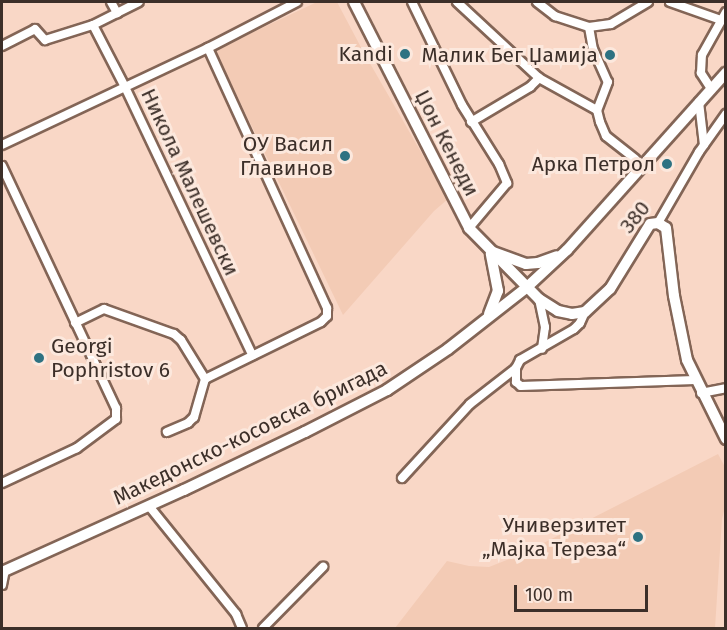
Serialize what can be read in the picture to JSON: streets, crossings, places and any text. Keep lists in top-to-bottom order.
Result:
{
  "streets": {
    "street": [
      "Џон Кенеди",
      "Никола Малешевски",
      "380",
      "Македонско-косовска бригада"
    ]
  },
  "crossings": [
    ["Џон Кенеди", "Македонско-косовска бригада"]
  ],
  "places": [
    "Kandi",
    "Малик Бег Џамија",
    "ОУ Васил Главинов",
    "Арка Петрол",
    "Georgi Pophristov 6",
    "Универзитет „Мајка Тереза“"
  ],
  "scale_bar": "100 m"
}
